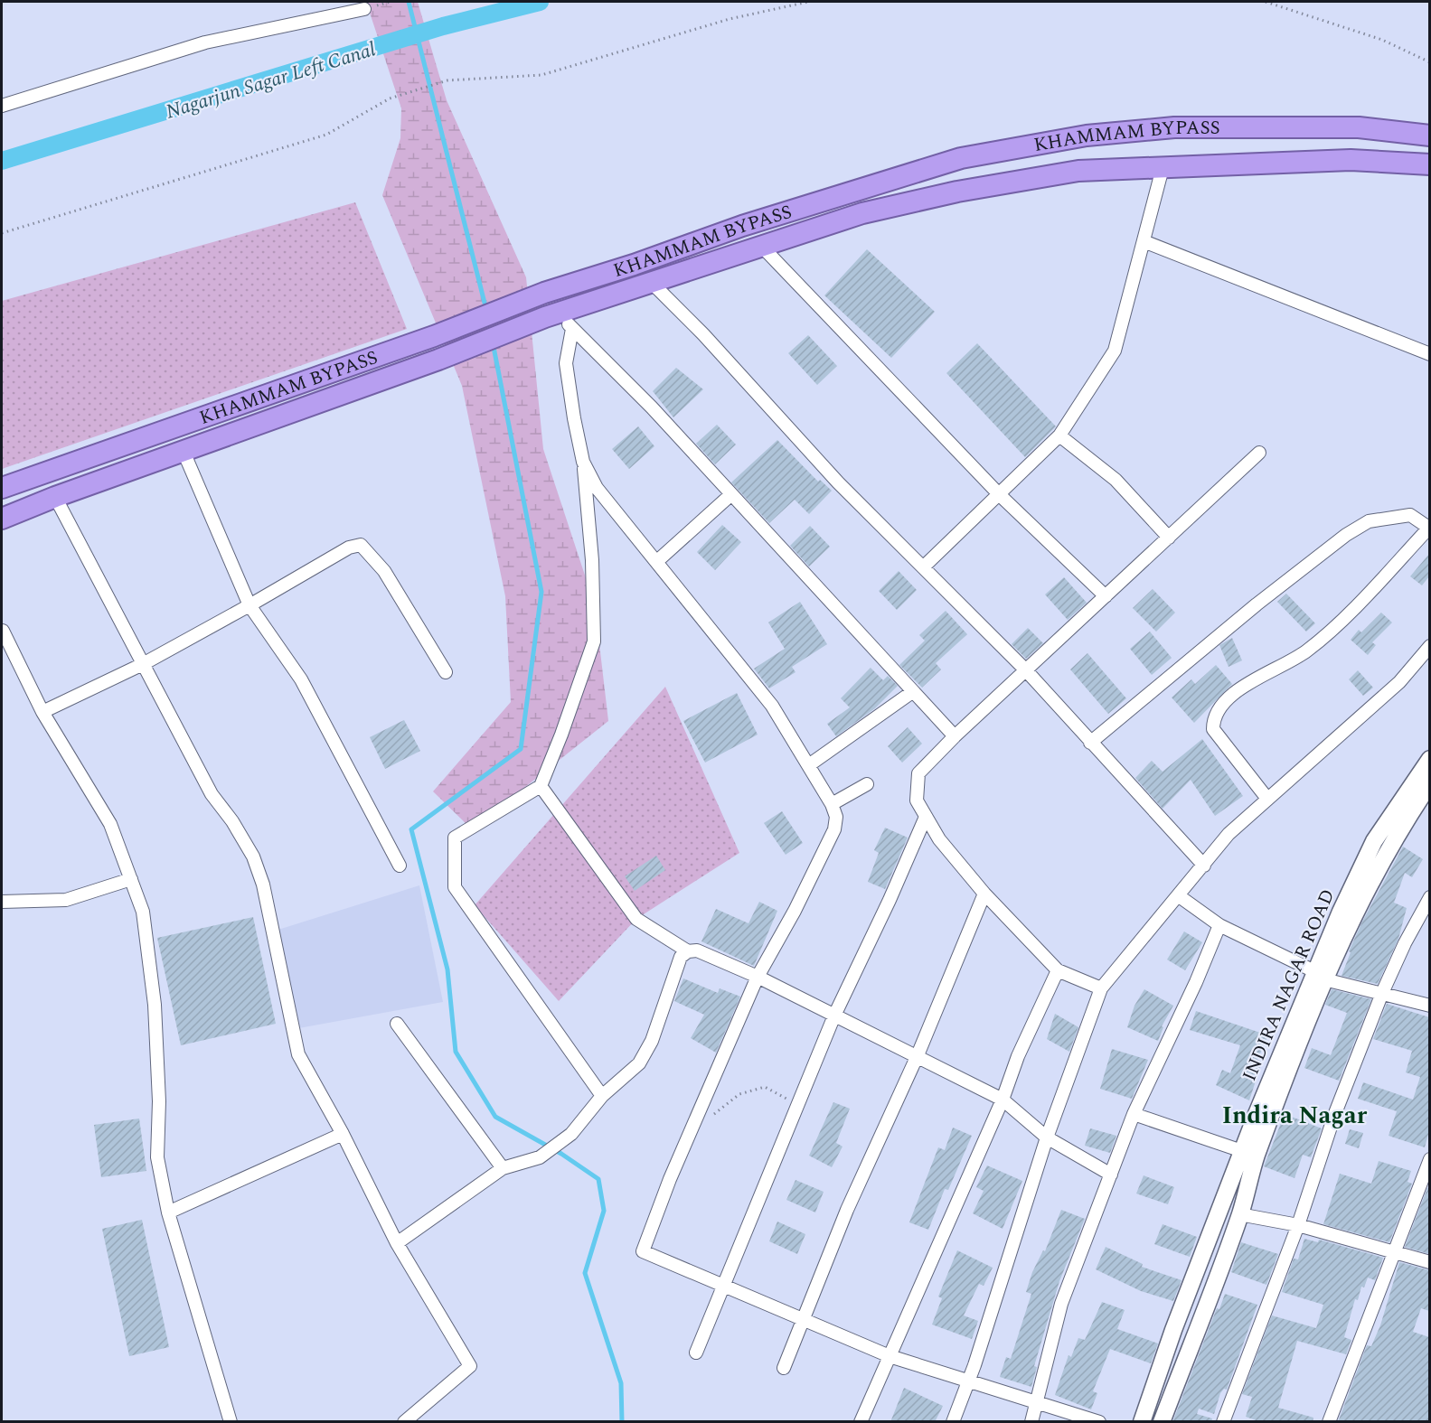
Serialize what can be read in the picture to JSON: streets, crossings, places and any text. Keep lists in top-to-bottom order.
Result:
{
  "streets": {
    "highway": ["KHAMMAM BYPASS"],
    "street": ["INDIRA NAGAR ROAD"]
  },
  "districts": ["Indira Nagar"],
  "water": ["Nagarjun Sagar Left Canal"]
}
